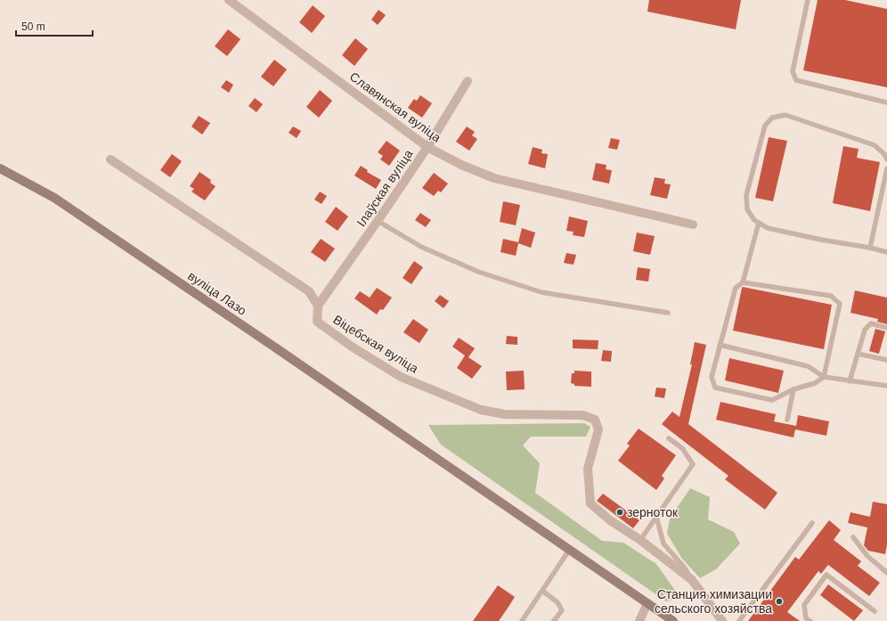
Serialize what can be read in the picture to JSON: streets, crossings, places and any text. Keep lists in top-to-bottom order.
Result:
{
  "streets": {
    "main road": ["вуліца Лазо"],
    "street": ["Славянская вуліца", "Ілаўская вуліца", "Віцебская вуліца"]
  },
  "crossings": [
    ["Славянская вуліца", "Ілаўская вуліца"],
    ["Ілаўская вуліца", "Віцебская вуліца"]
  ],
  "places": ["зерноток", "Станция химизации сельского хозяйства"],
  "scale_bar": "50 m"
}
